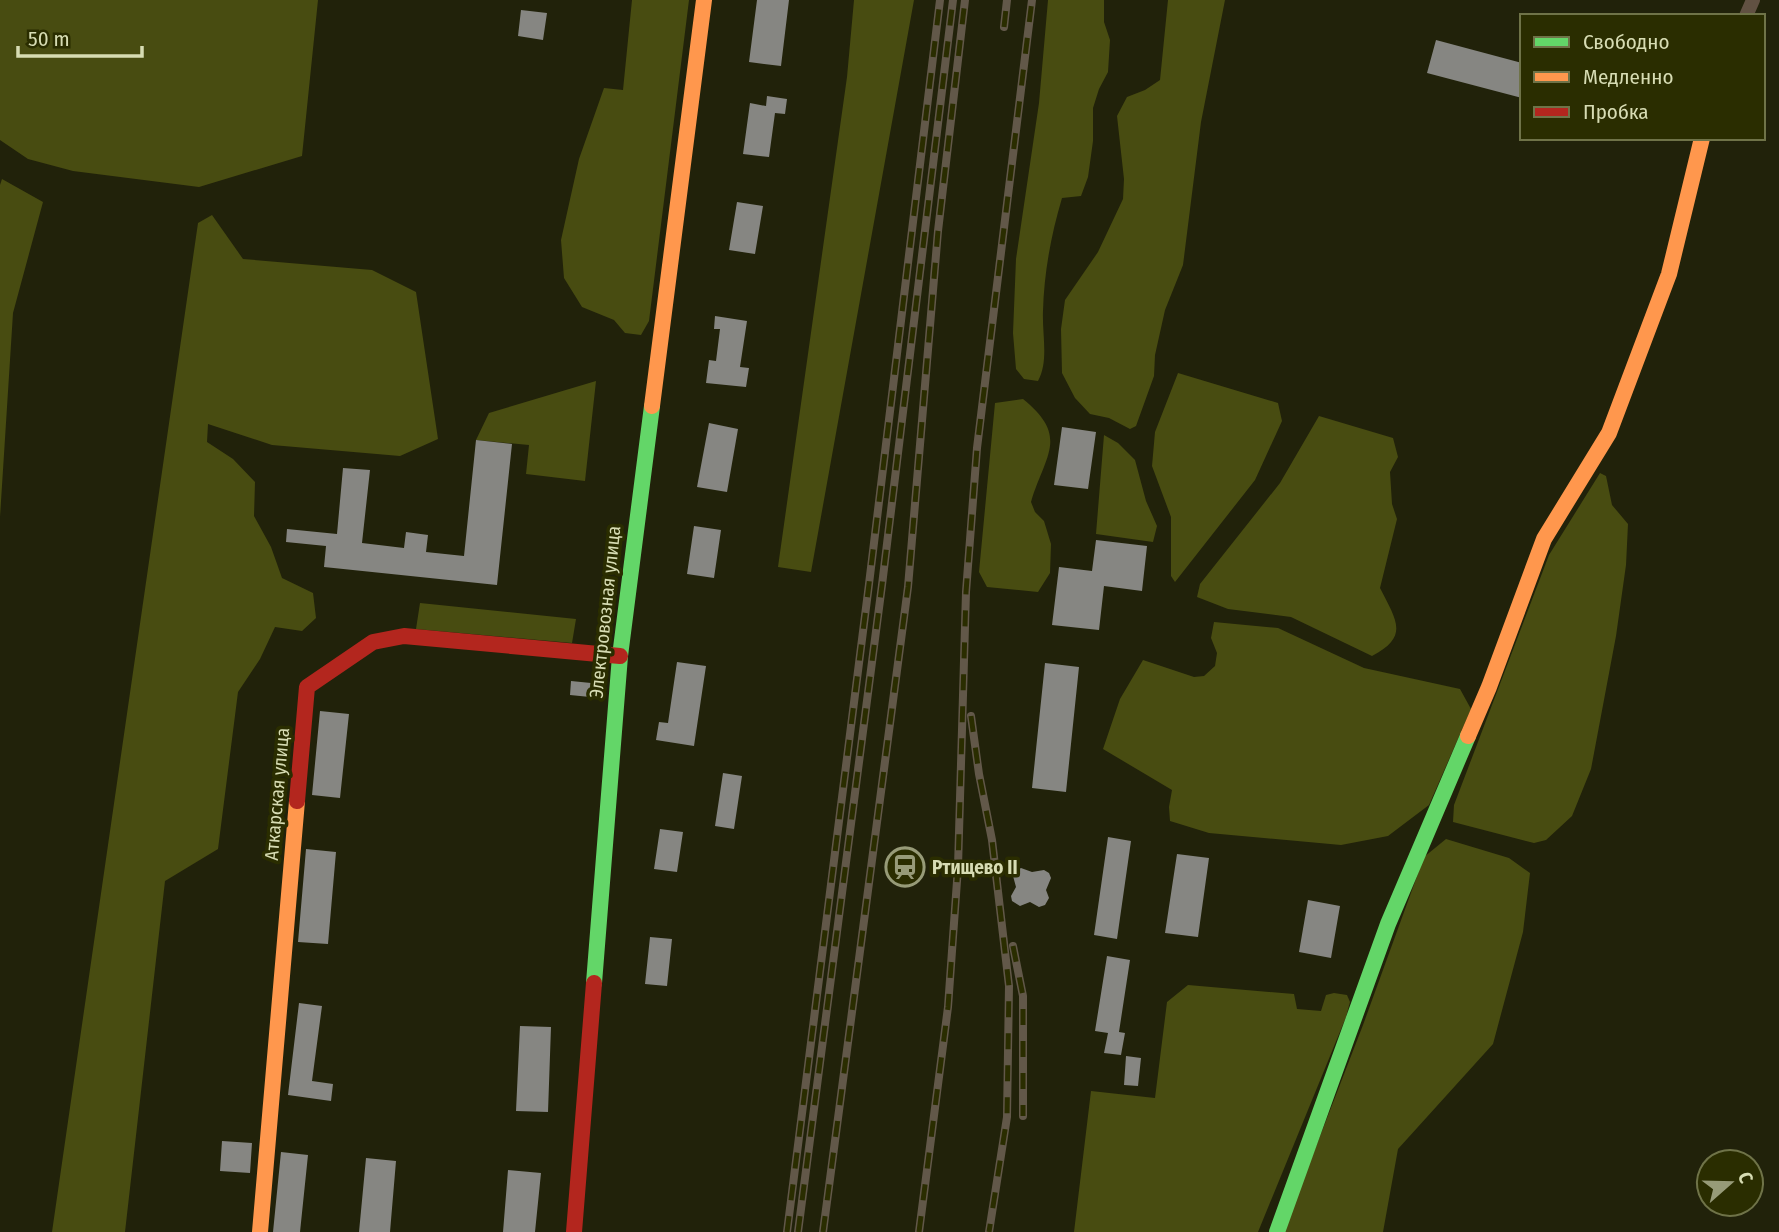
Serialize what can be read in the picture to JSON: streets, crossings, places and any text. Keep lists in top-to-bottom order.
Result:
{
  "streets": {
    "street": ["Электровозная улица", "Аткарская улица"]
  },
  "crossings": [
    ["Электровозная улица", "Аткарская улица"]
  ],
  "places": {
    "station": ["Ртищево II"]
  },
  "legend": ["Свободно", "Медленно", "Пробка"],
  "scale_bar": "50 m",
  "north": "right"
}
